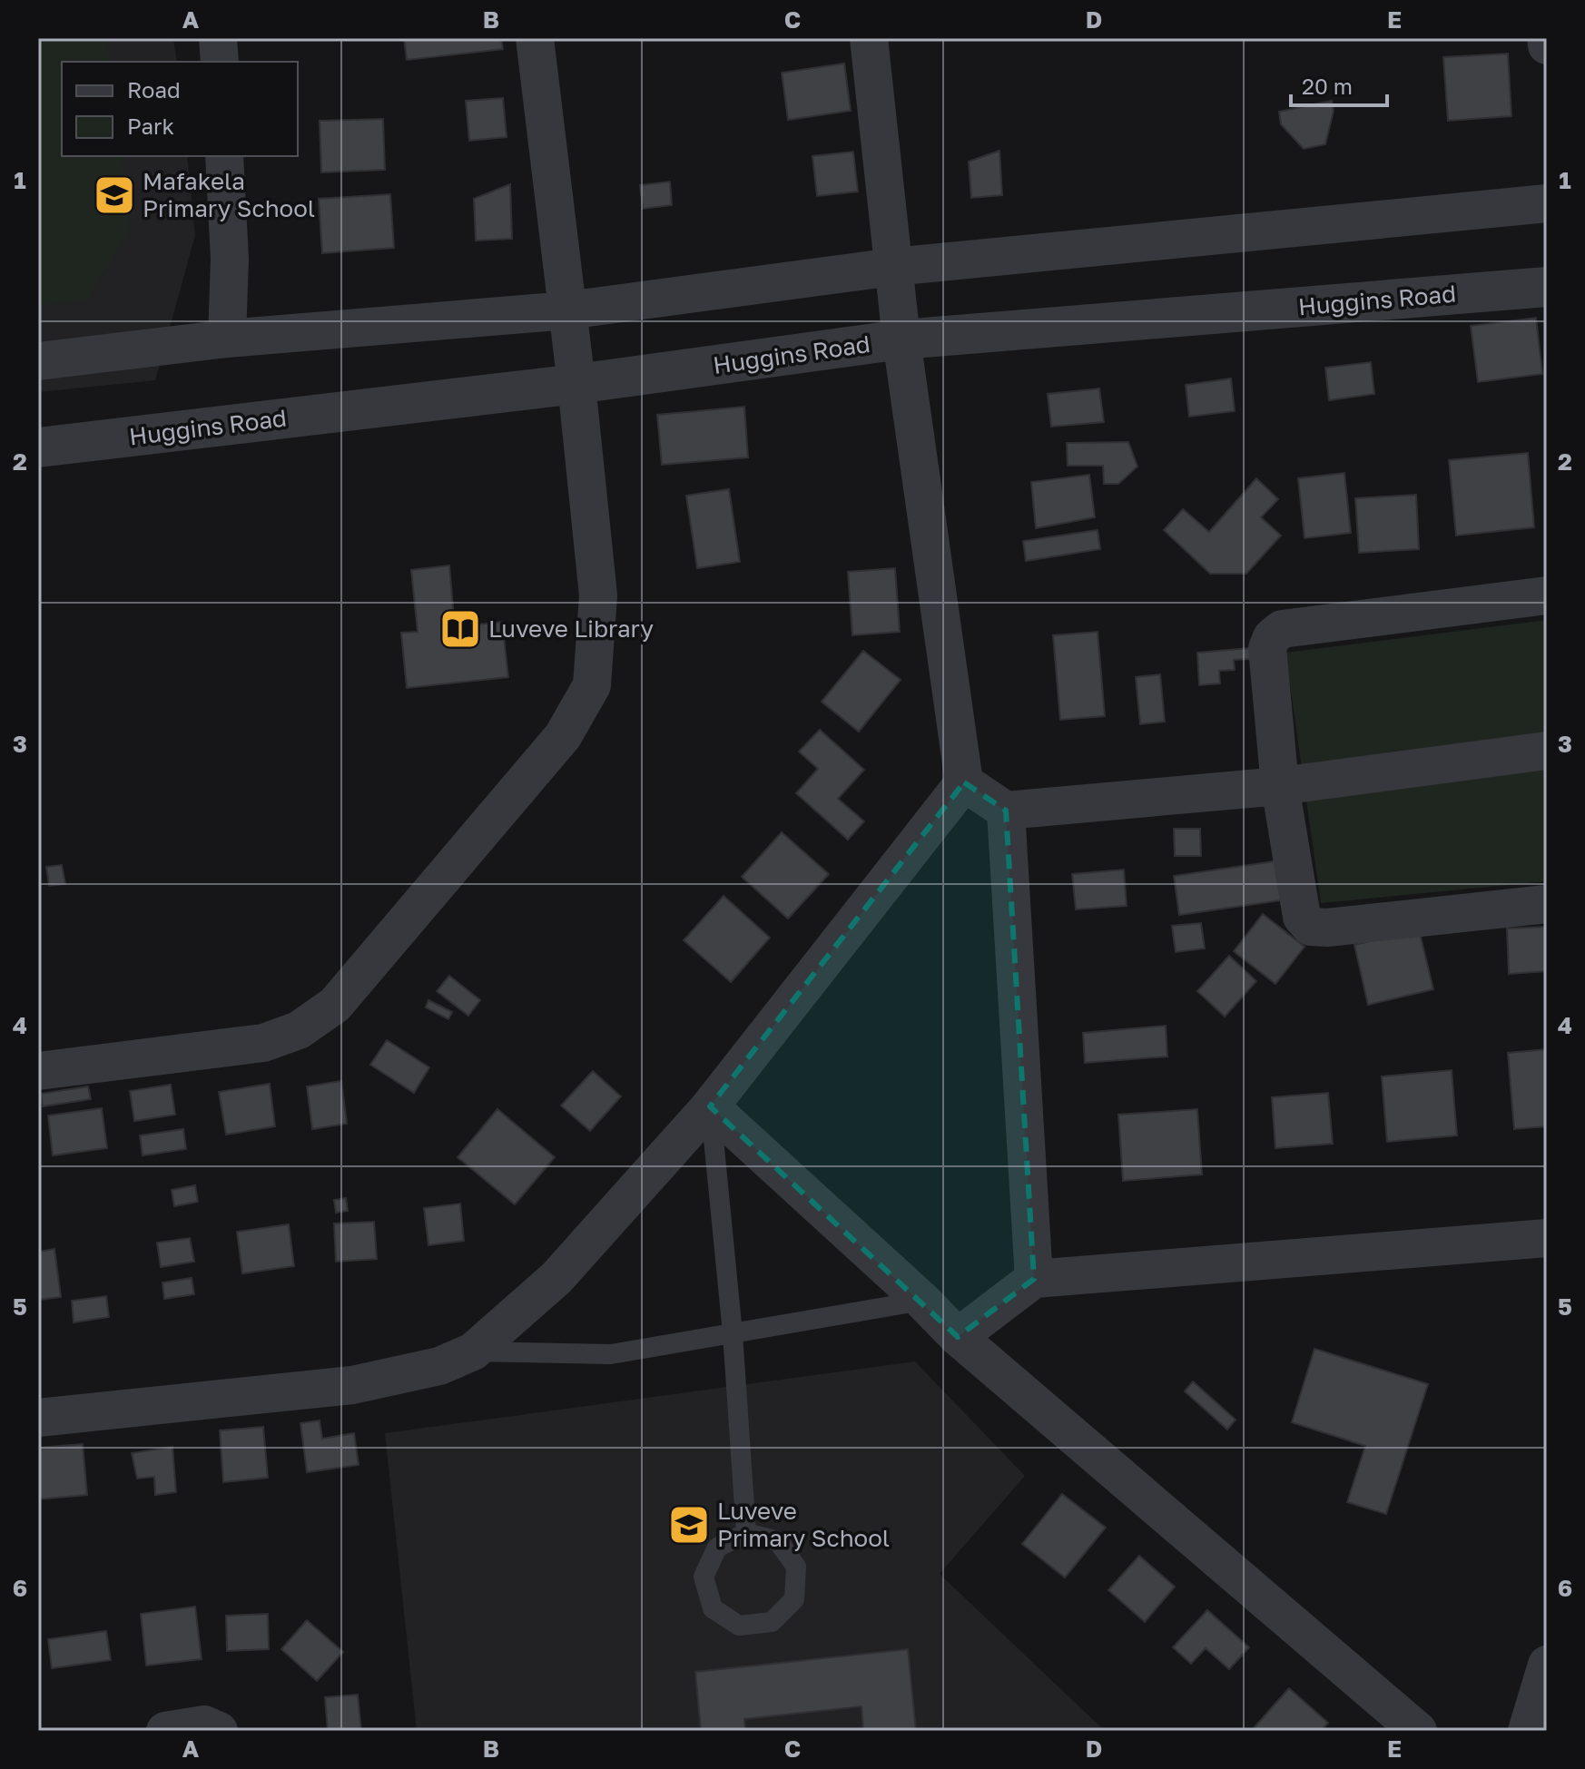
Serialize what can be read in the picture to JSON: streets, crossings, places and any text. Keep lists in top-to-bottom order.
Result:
{
  "streets": {
    "street": ["Huggins Road"]
  },
  "places": {
    "school or university": ["Mafakela Primary School", "Luveve Primary School"],
    "library": ["Luveve Library"]
  },
  "legend": ["Road", "Park"],
  "scale_bar": "20 m",
  "grid": {
    "columns": [
      "A",
      "B",
      "C",
      "D",
      "E"
    ],
    "rows": [
      "1",
      "2",
      "3",
      "4",
      "5",
      "6"
    ]
  }
}
